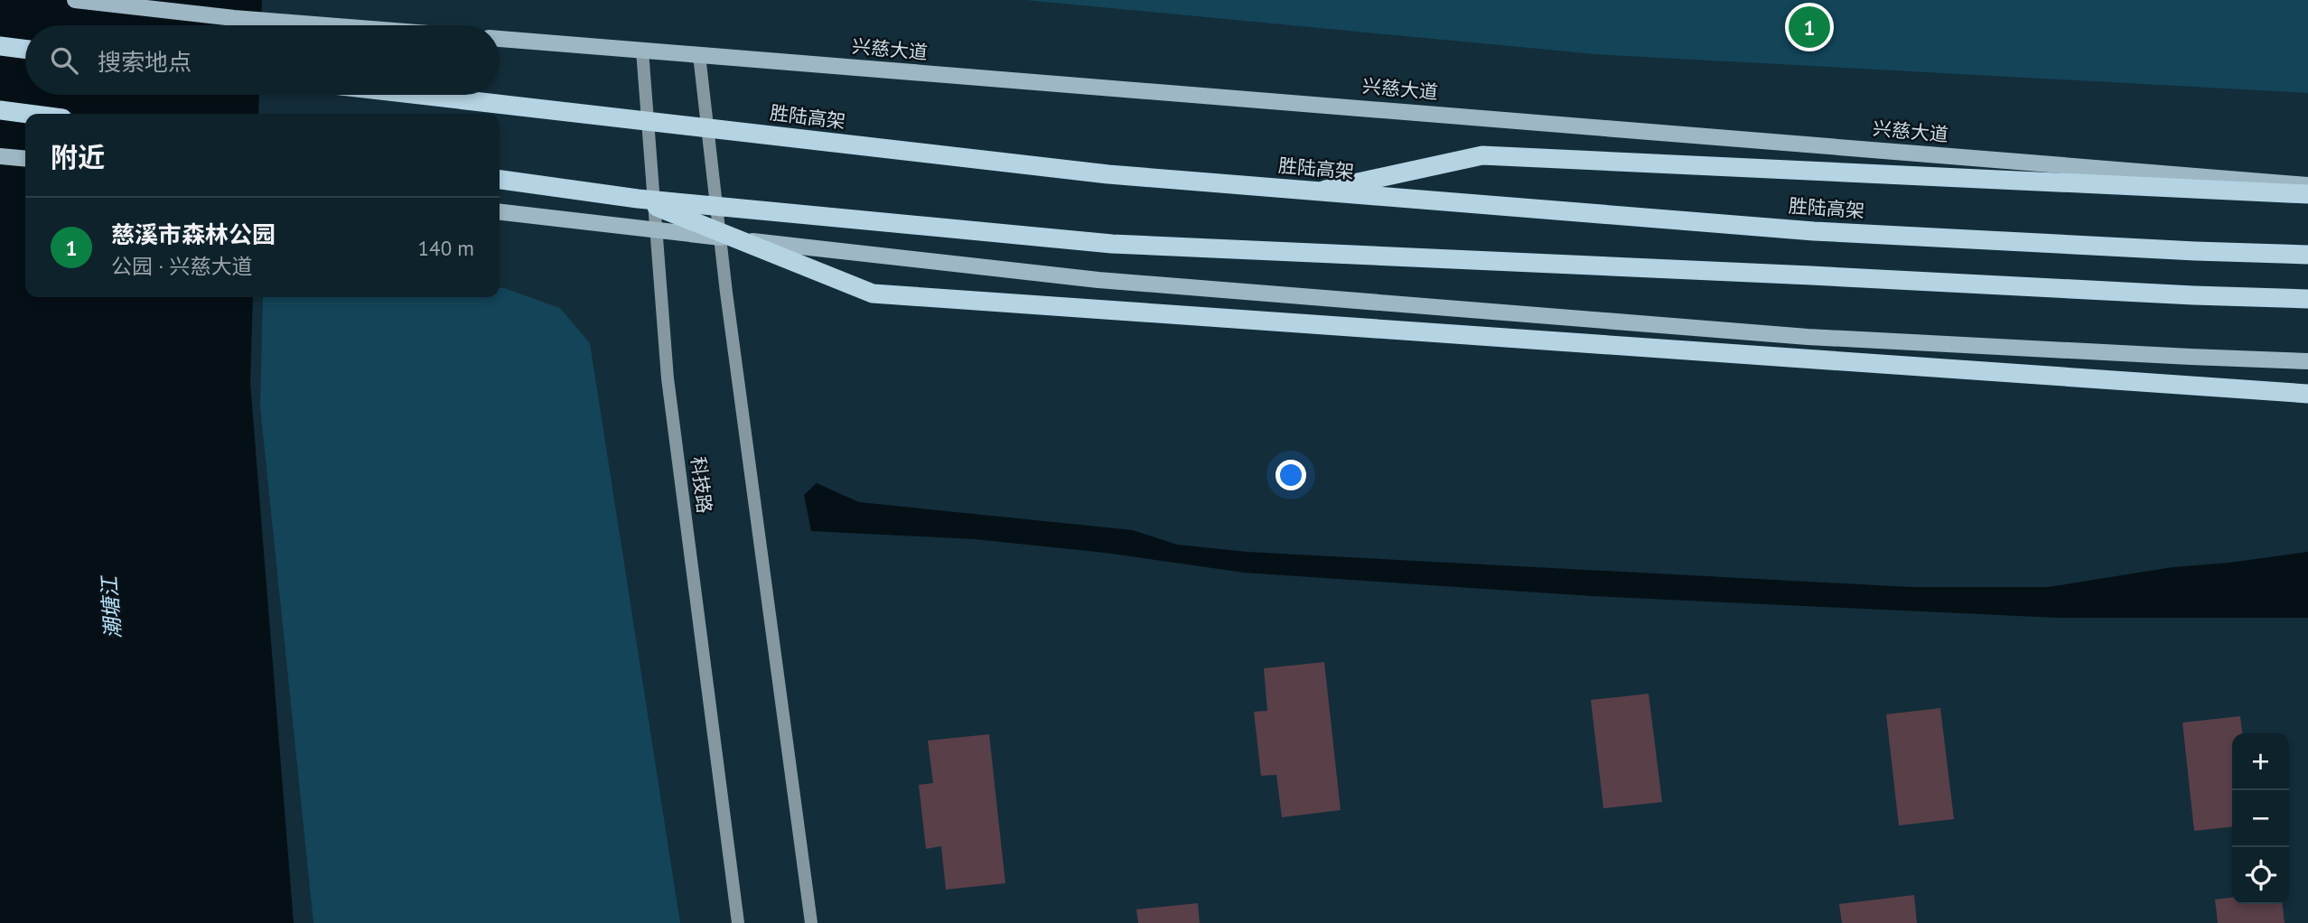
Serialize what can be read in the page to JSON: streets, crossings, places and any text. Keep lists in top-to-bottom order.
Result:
{
  "streets": {
    "highway": ["胜陆高架"],
    "main road": ["兴慈大道", "科技路"]
  },
  "crossings": [
    ["兴慈大道", "科技路"]
  ],
  "water": ["潮塘江"],
  "page": {
    "pins": "1",
    "search": "搜索地点",
    "heading": "附近",
    "list": [
      {
        "mark": "1",
        "name": "慈溪市森林公园",
        "note": "公园 · 兴慈大道",
        "value": "140 m"
      }
    ],
    "map_buttons": ["+", "−"]
  }
}
